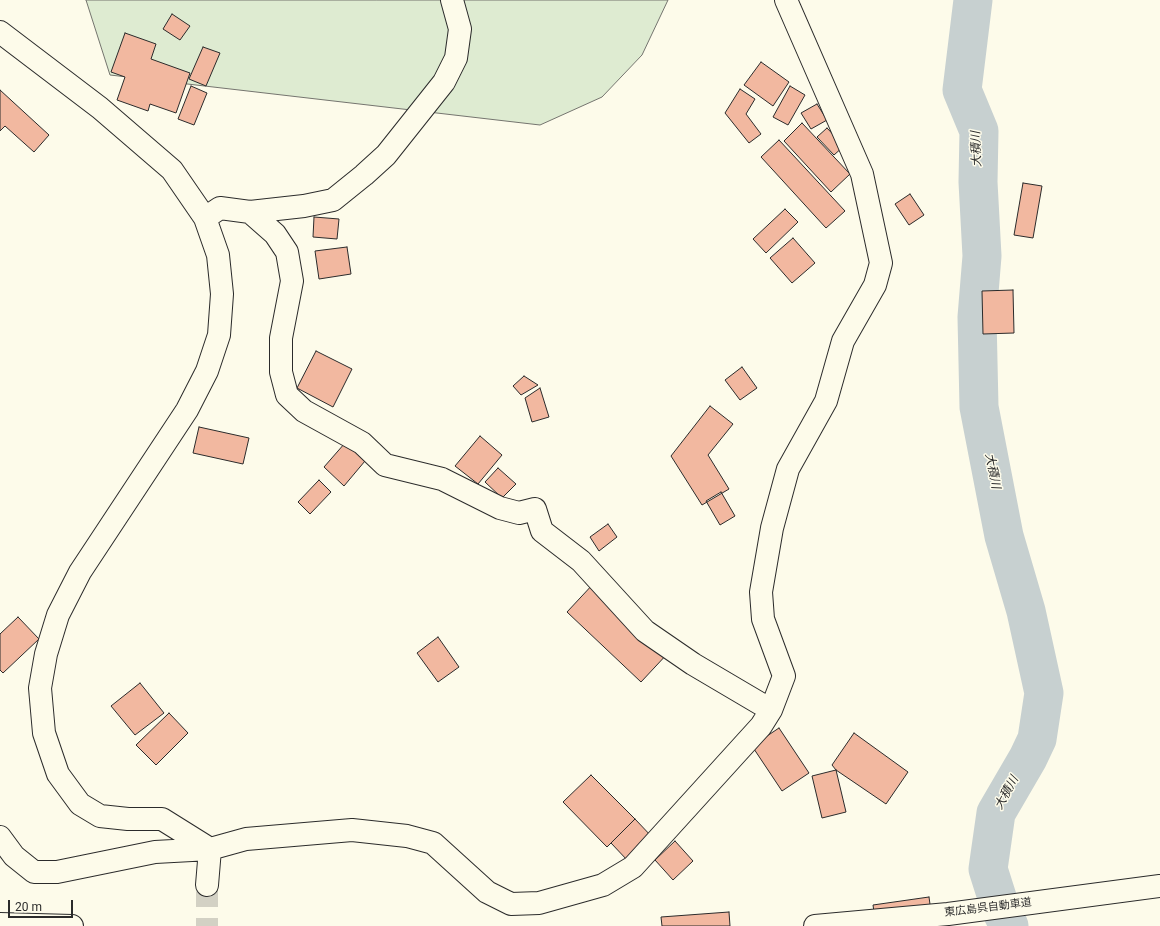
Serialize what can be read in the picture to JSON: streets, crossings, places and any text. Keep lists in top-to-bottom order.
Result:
{
  "streets": {
    "main road": ["東広島呉自動車道"]
  },
  "water": ["大積川"],
  "scale_bar": "20 m"
}
